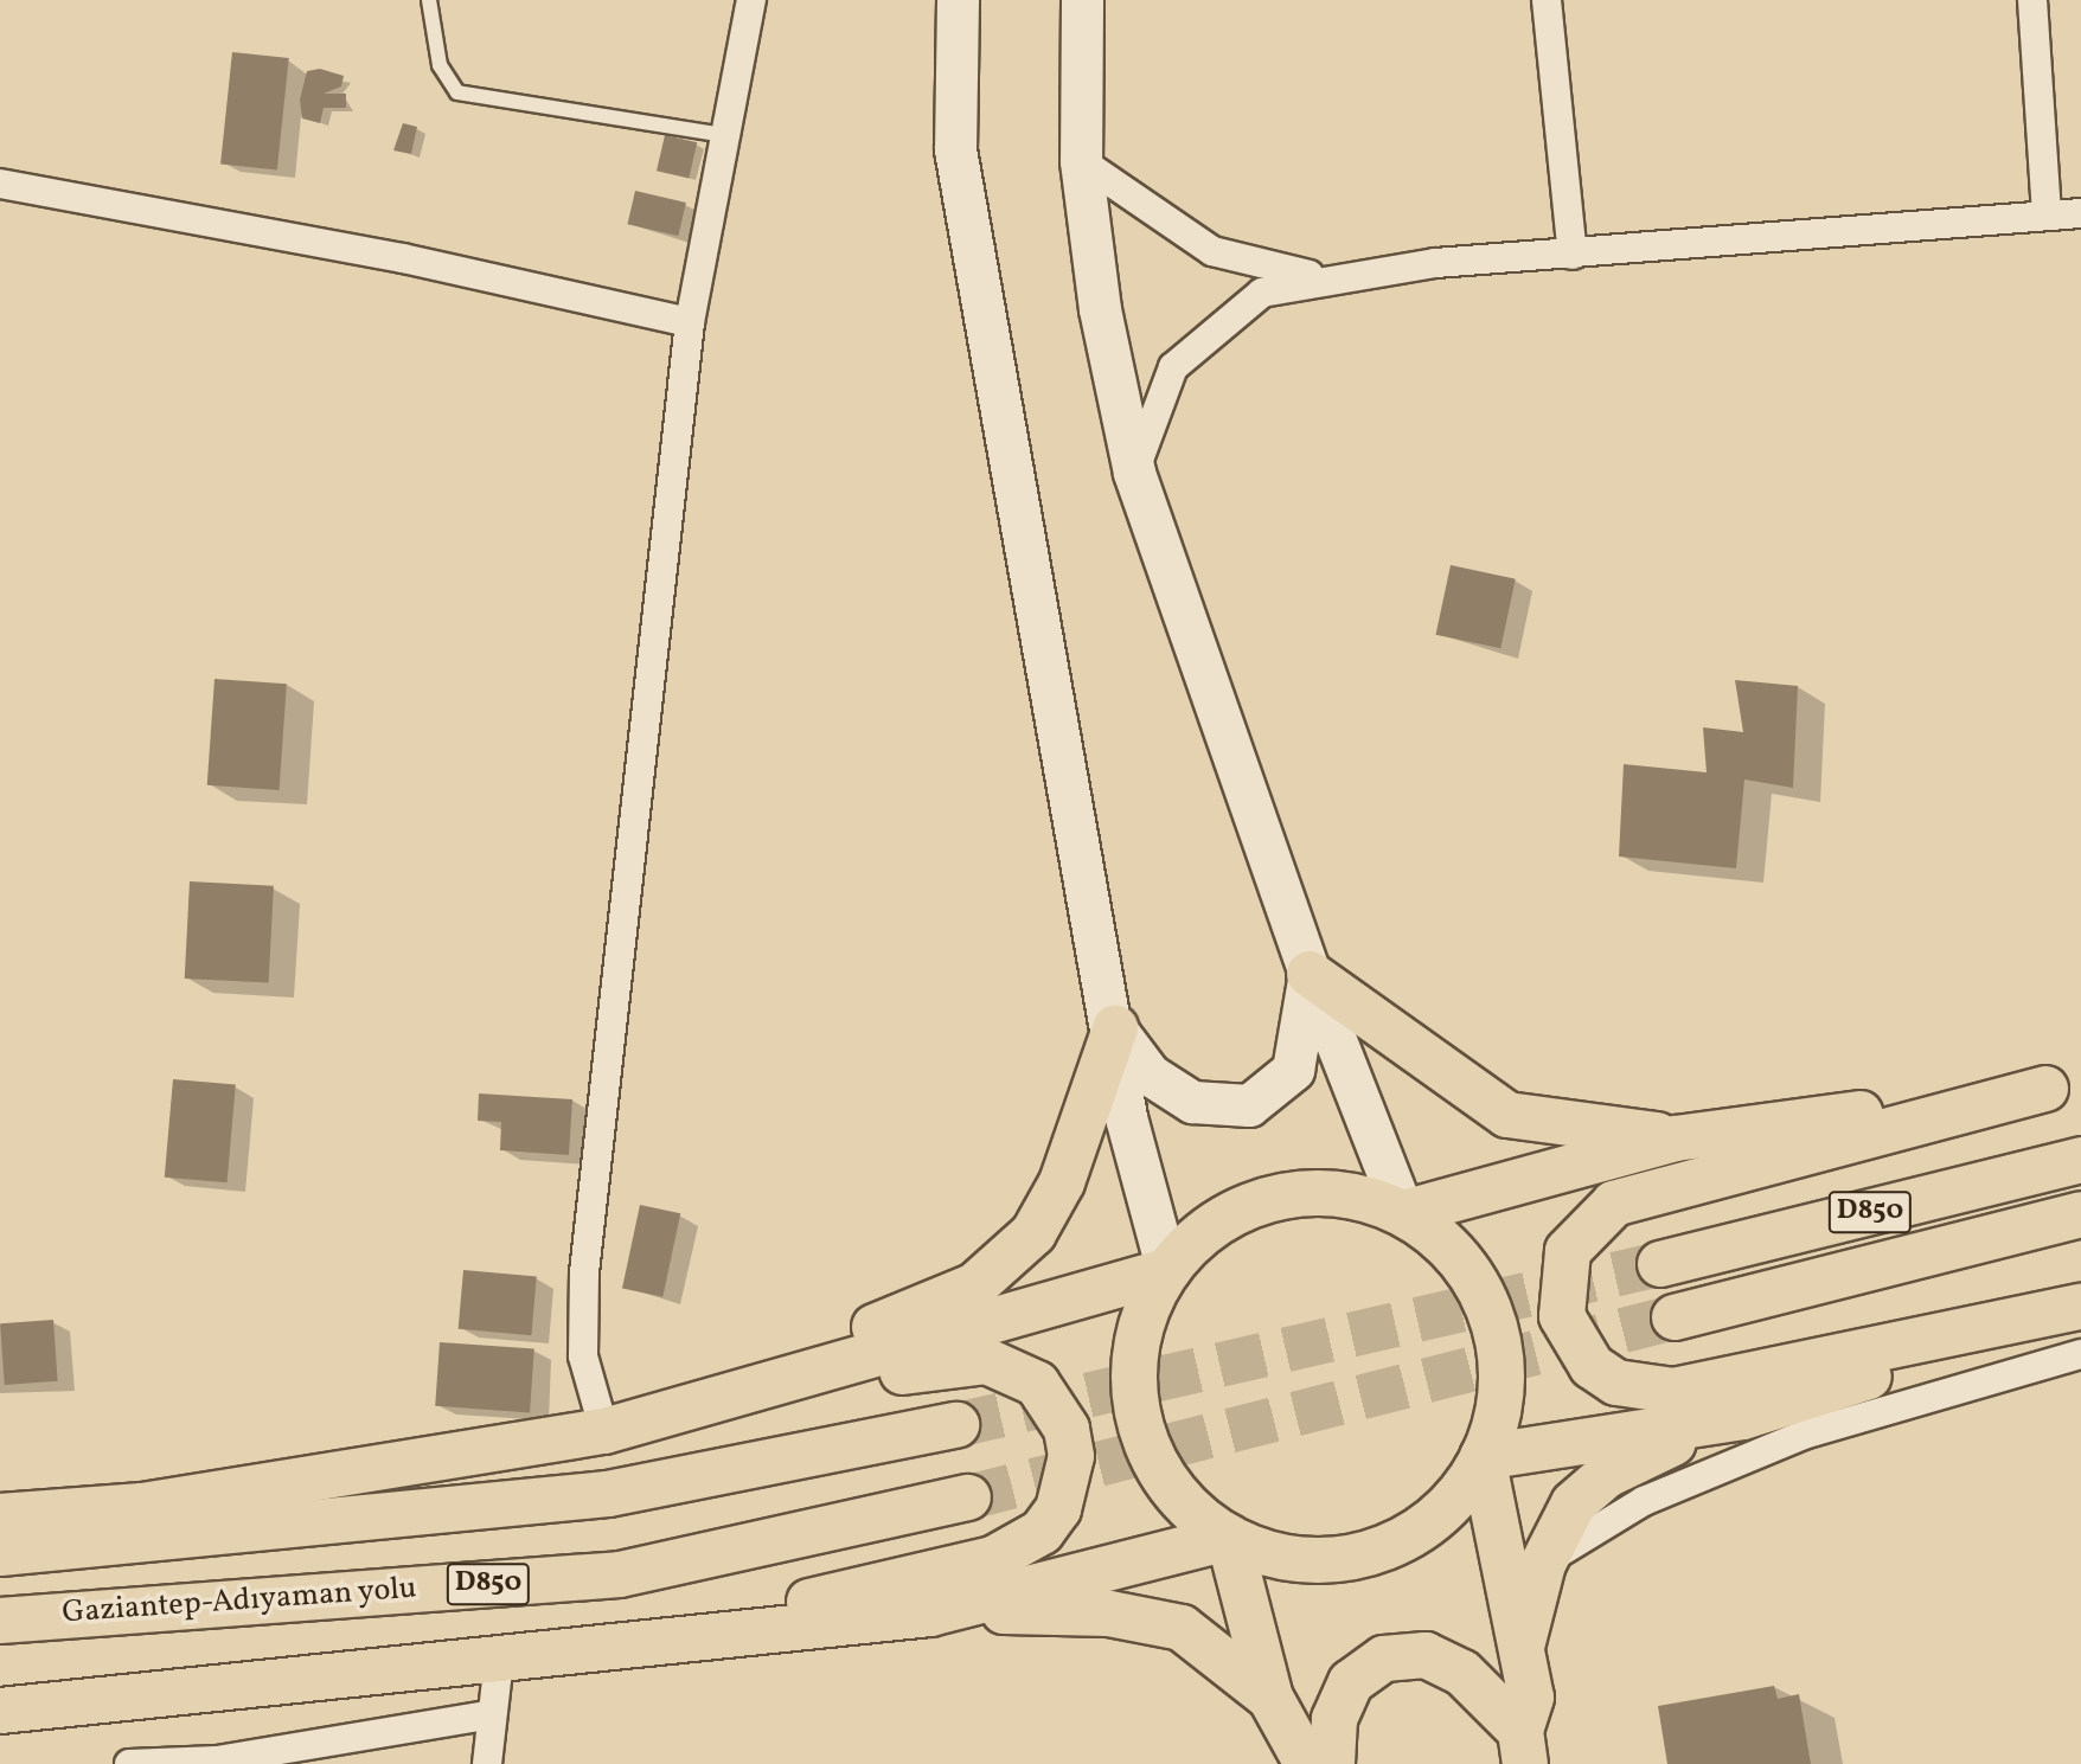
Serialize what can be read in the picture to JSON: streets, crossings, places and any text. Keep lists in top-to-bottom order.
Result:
{
  "streets": {
    "main road": ["D850", "Gaziantep-Adıyaman yolu"]
  }
}
